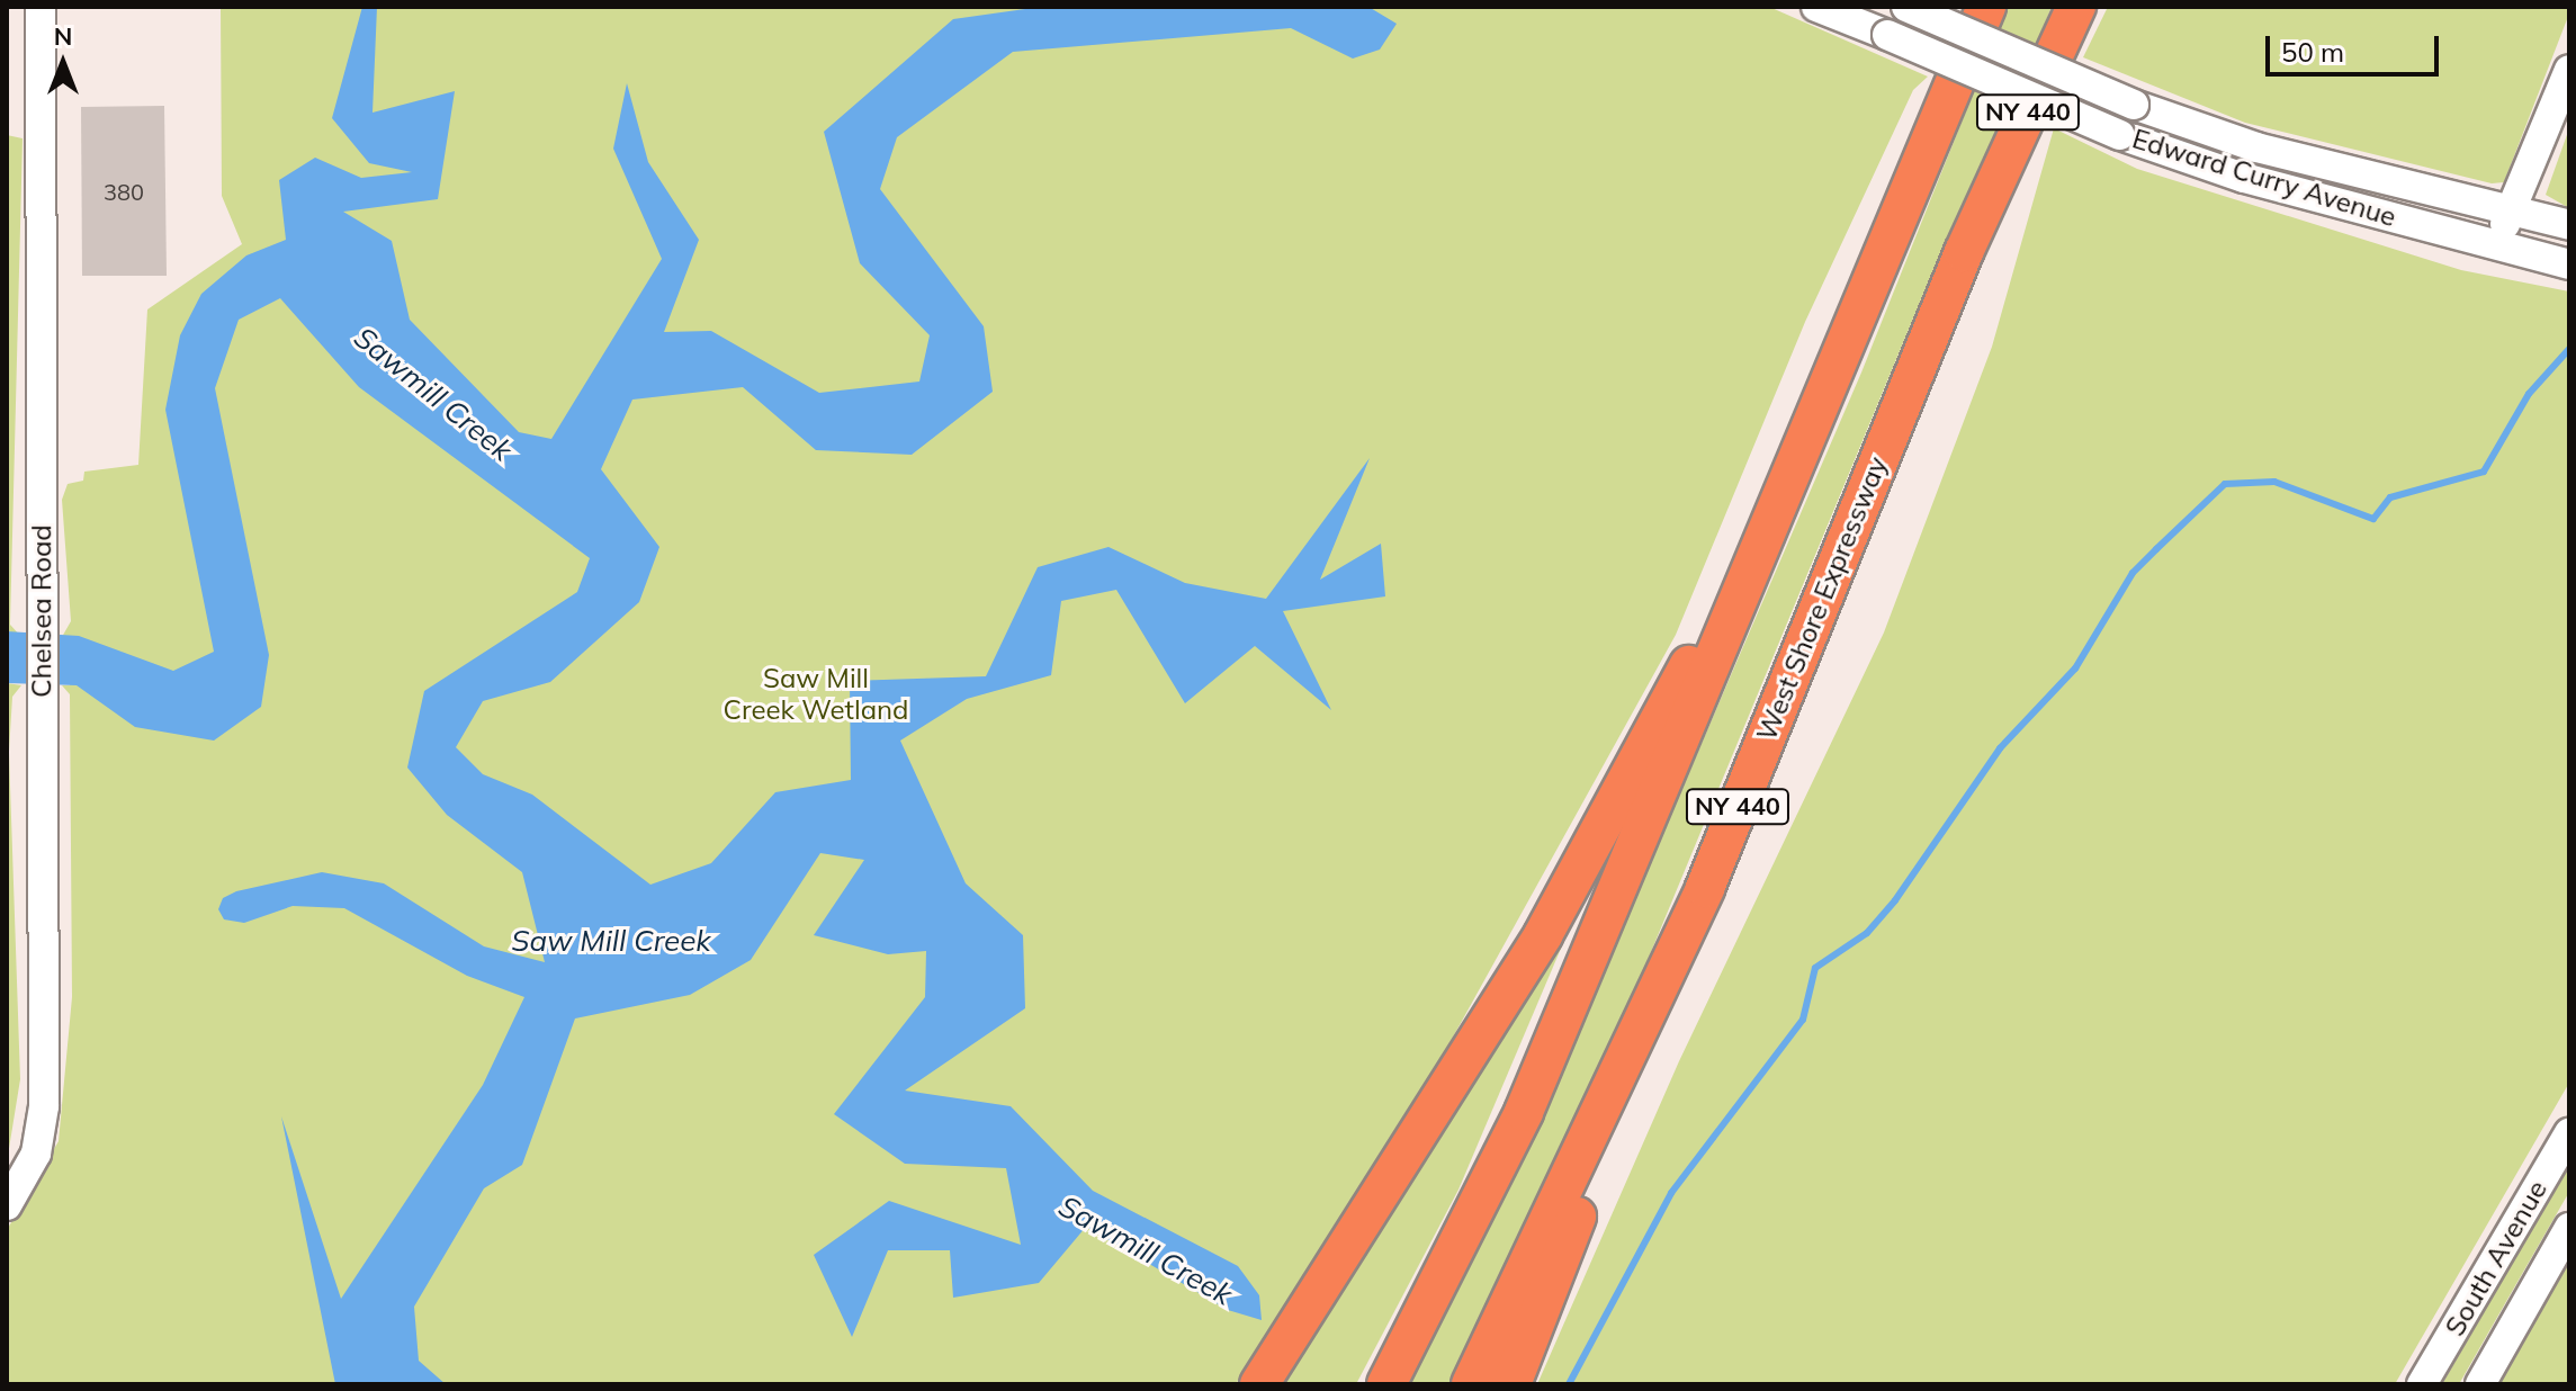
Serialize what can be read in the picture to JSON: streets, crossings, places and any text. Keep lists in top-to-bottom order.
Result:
{
  "streets": {
    "highway": ["NY 440", "West Shore Expressway"],
    "street": ["Edward Curry Avenue", "Chelsea Road", "South Avenue"]
  },
  "water": ["Sawmill Creek", "Saw Mill Creek"],
  "parks": ["Saw Mill Creek Wetland"],
  "house_numbers": ["380"],
  "scale_bar": "50 m",
  "north": "top"
}
